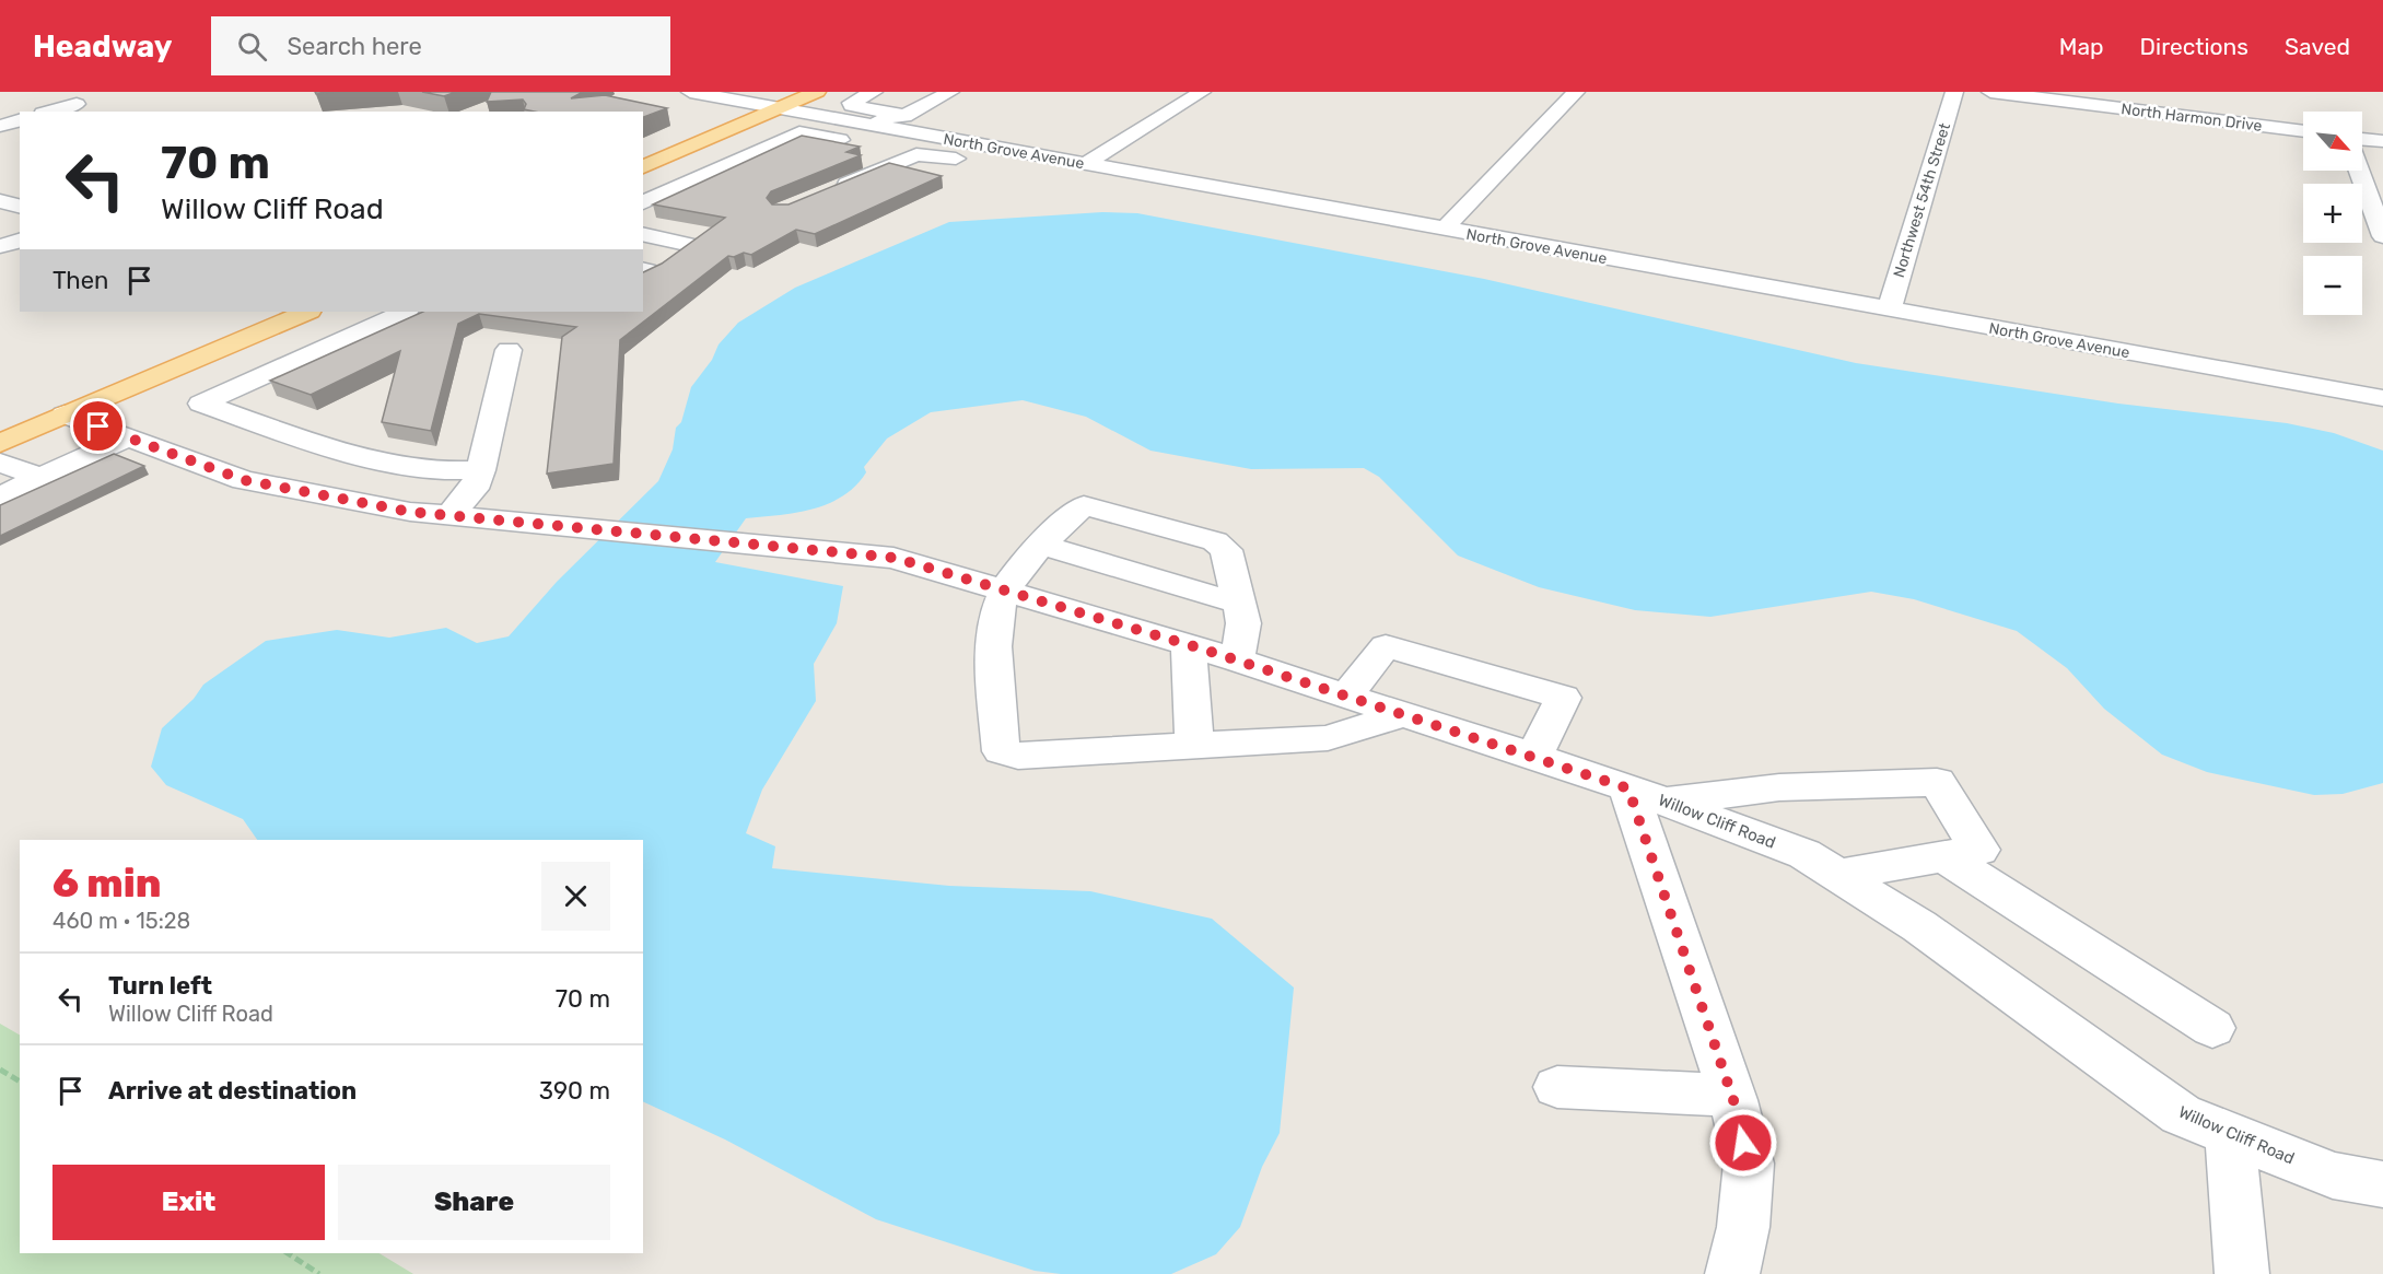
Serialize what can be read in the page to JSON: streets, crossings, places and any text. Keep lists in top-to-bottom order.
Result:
{
  "streets": {
    "street": [
      "North Harmon Drive",
      "North Grove Avenue",
      "Northwest 54th Street",
      "Willow Cliff Road"
    ]
  },
  "crossings": [
    ["North Grove Avenue", "Northwest 54th Street"]
  ],
  "north": "bottom right",
  "page": {
    "header": "Headway",
    "search": "Search here",
    "nav": ["Map", "Directions", "Saved"],
    "map_buttons": ["+", "−"],
    "turn": ["70 m", "Willow Cliff Road"],
    "then": "Then",
    "heading": ["6 min", "460 m · 15:28"],
    "list": [
      {
        "name": "Turn left",
        "note": "Willow Cliff Road",
        "value": "70 m"
      },
      {
        "name": "Arrive at destination",
        "value": "390 m"
      }
    ],
    "buttons": ["Exit", "Share"]
  }
}
